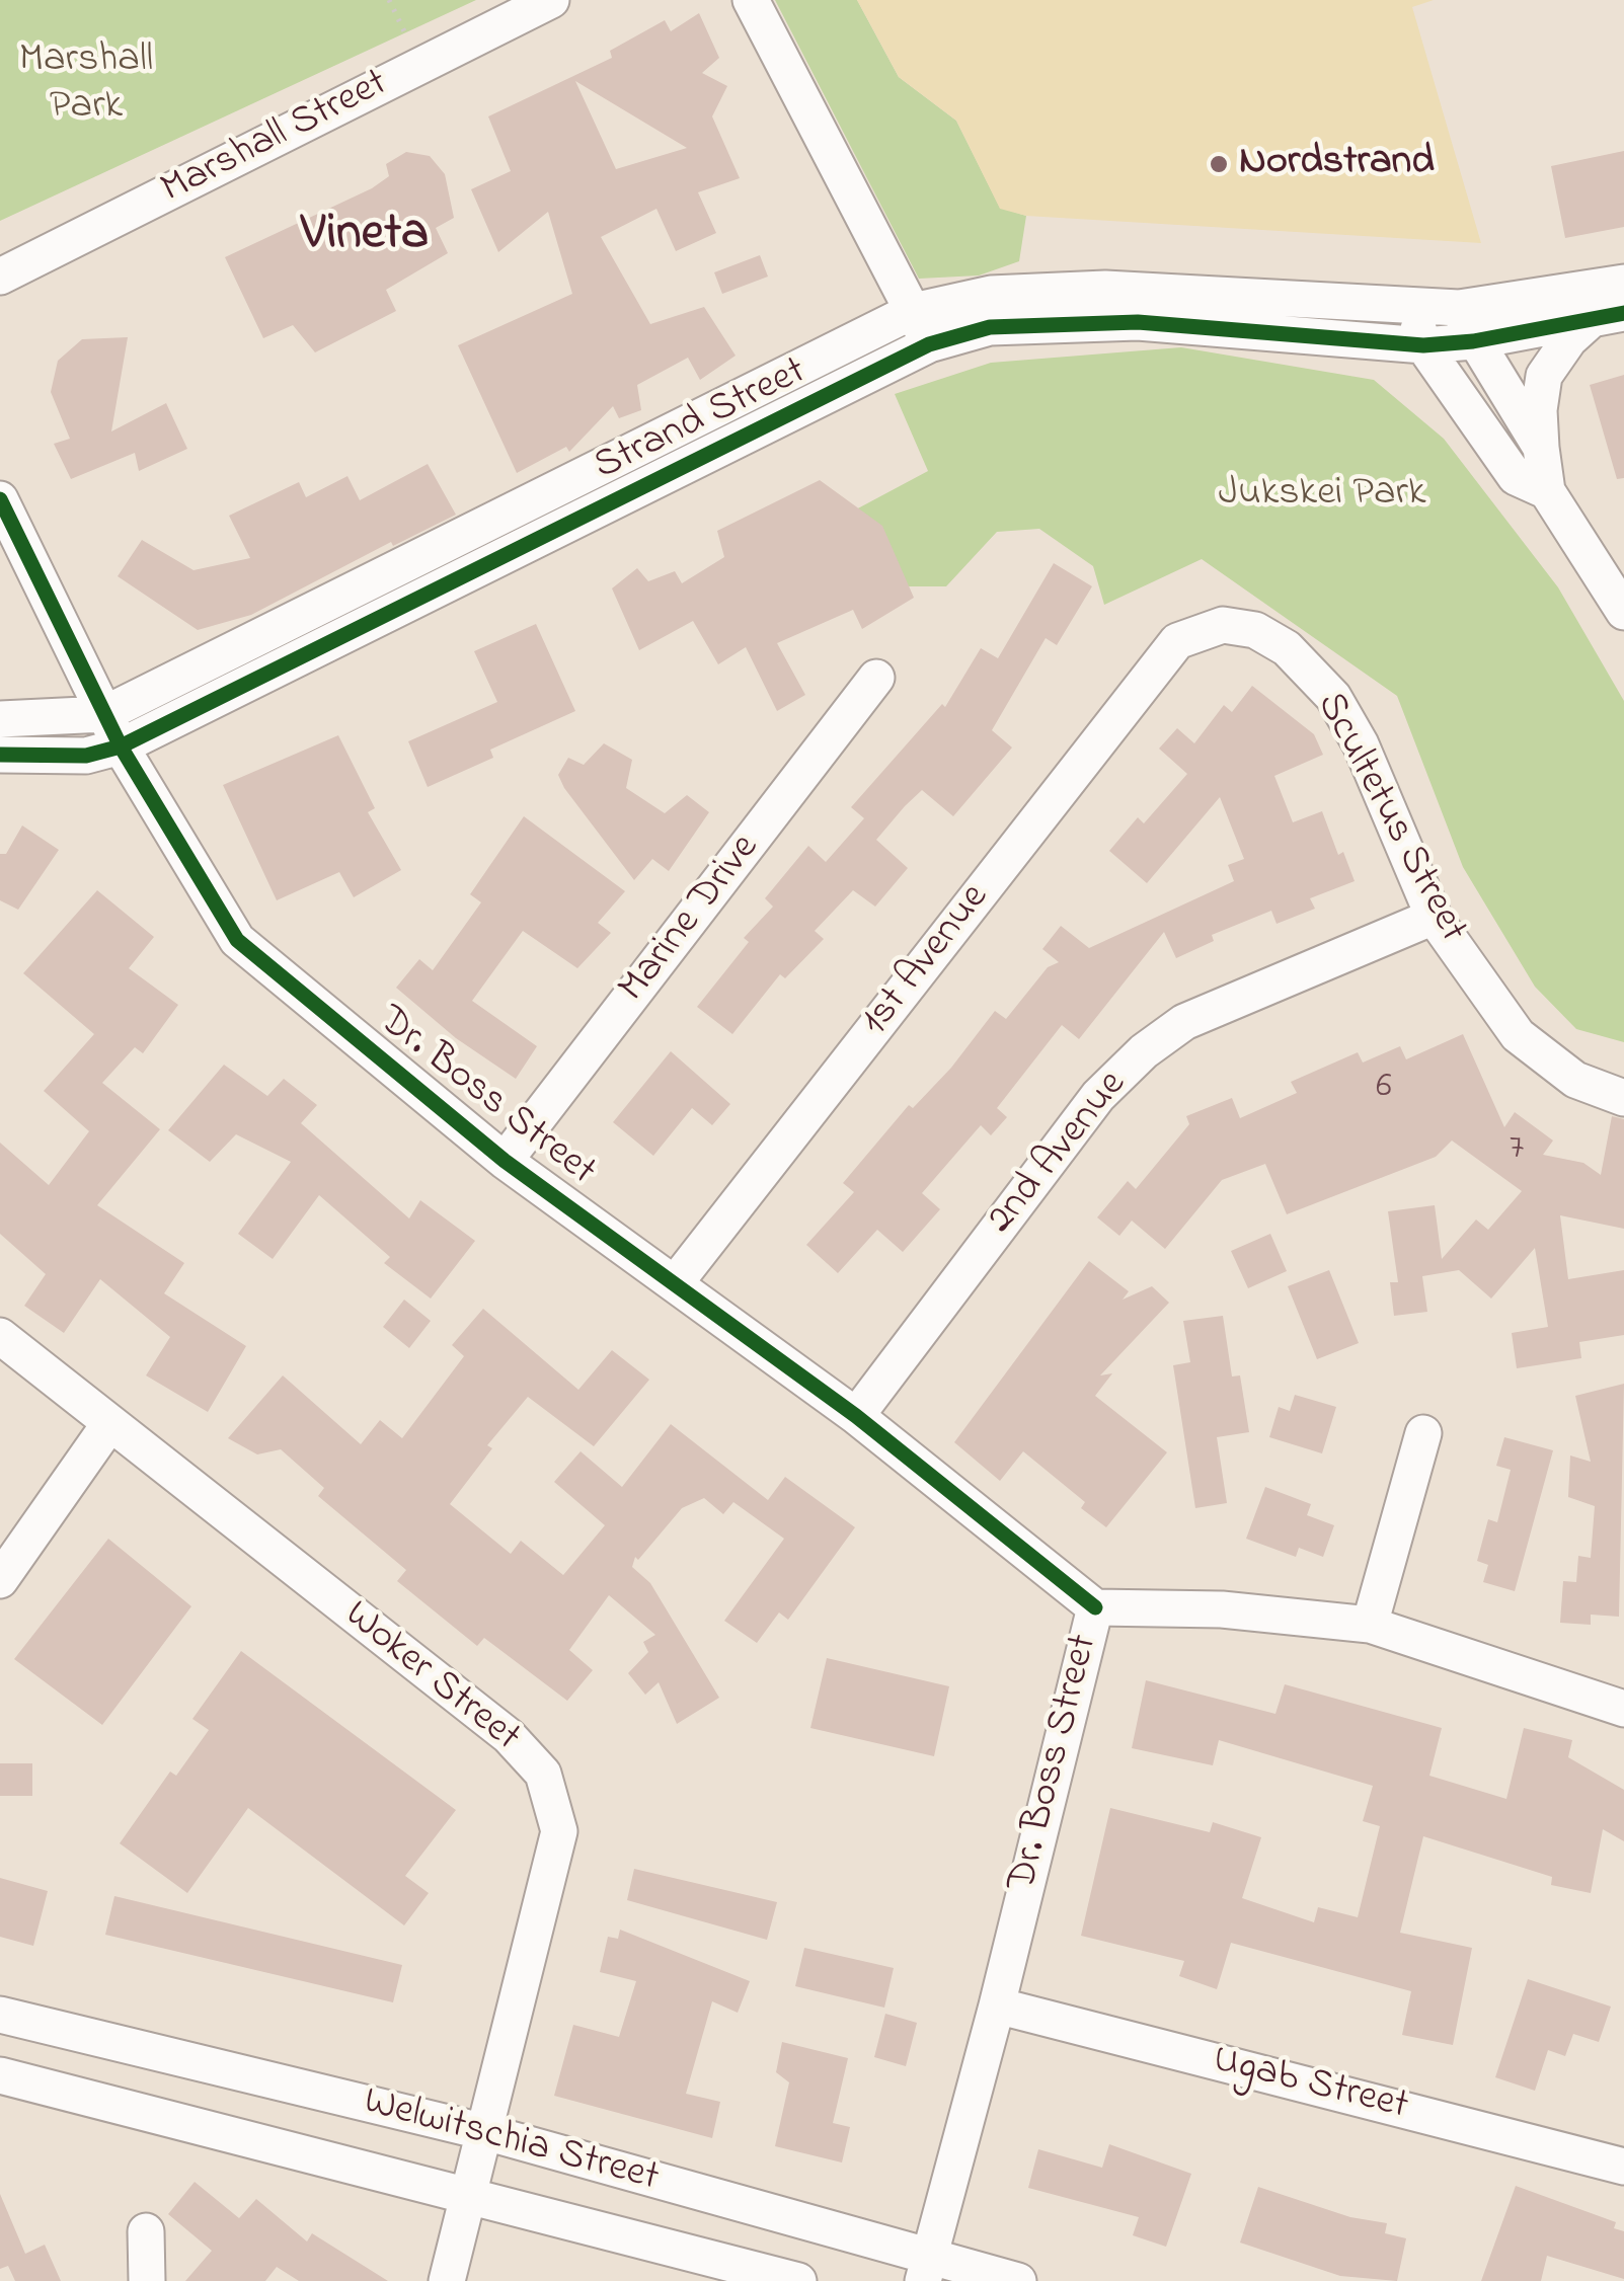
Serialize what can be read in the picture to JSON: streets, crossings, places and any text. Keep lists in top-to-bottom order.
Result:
{
  "streets": {
    "street": [
      "Marshall Street",
      "Strand Street",
      "Scultetus Street",
      "Marine Drive",
      "1st Avenue",
      "Dr. Boss Street",
      "2nd Avenue",
      "Woker Street",
      "Ugab Street",
      "Welwitschia Street"
    ]
  },
  "crossings": [
    ["Strand Street", "Dr. Boss Street"],
    ["Scultetus Street", "1st Avenue"],
    ["Scultetus Street", "2nd Avenue"],
    ["Marine Drive", "Dr. Boss Street"],
    ["1st Avenue", "Dr. Boss Street"],
    ["Dr. Boss Street", "2nd Avenue"],
    ["Dr. Boss Street", "Ugab Street"],
    ["Dr. Boss Street", "Welwitschia Street"],
    ["Woker Street", "Welwitschia Street"]
  ],
  "districts": ["Vineta"],
  "parks": ["Marshall Park", "Jukskei Park"],
  "places": ["Nordstrand"],
  "house_numbers": ["6", "7"]
}
